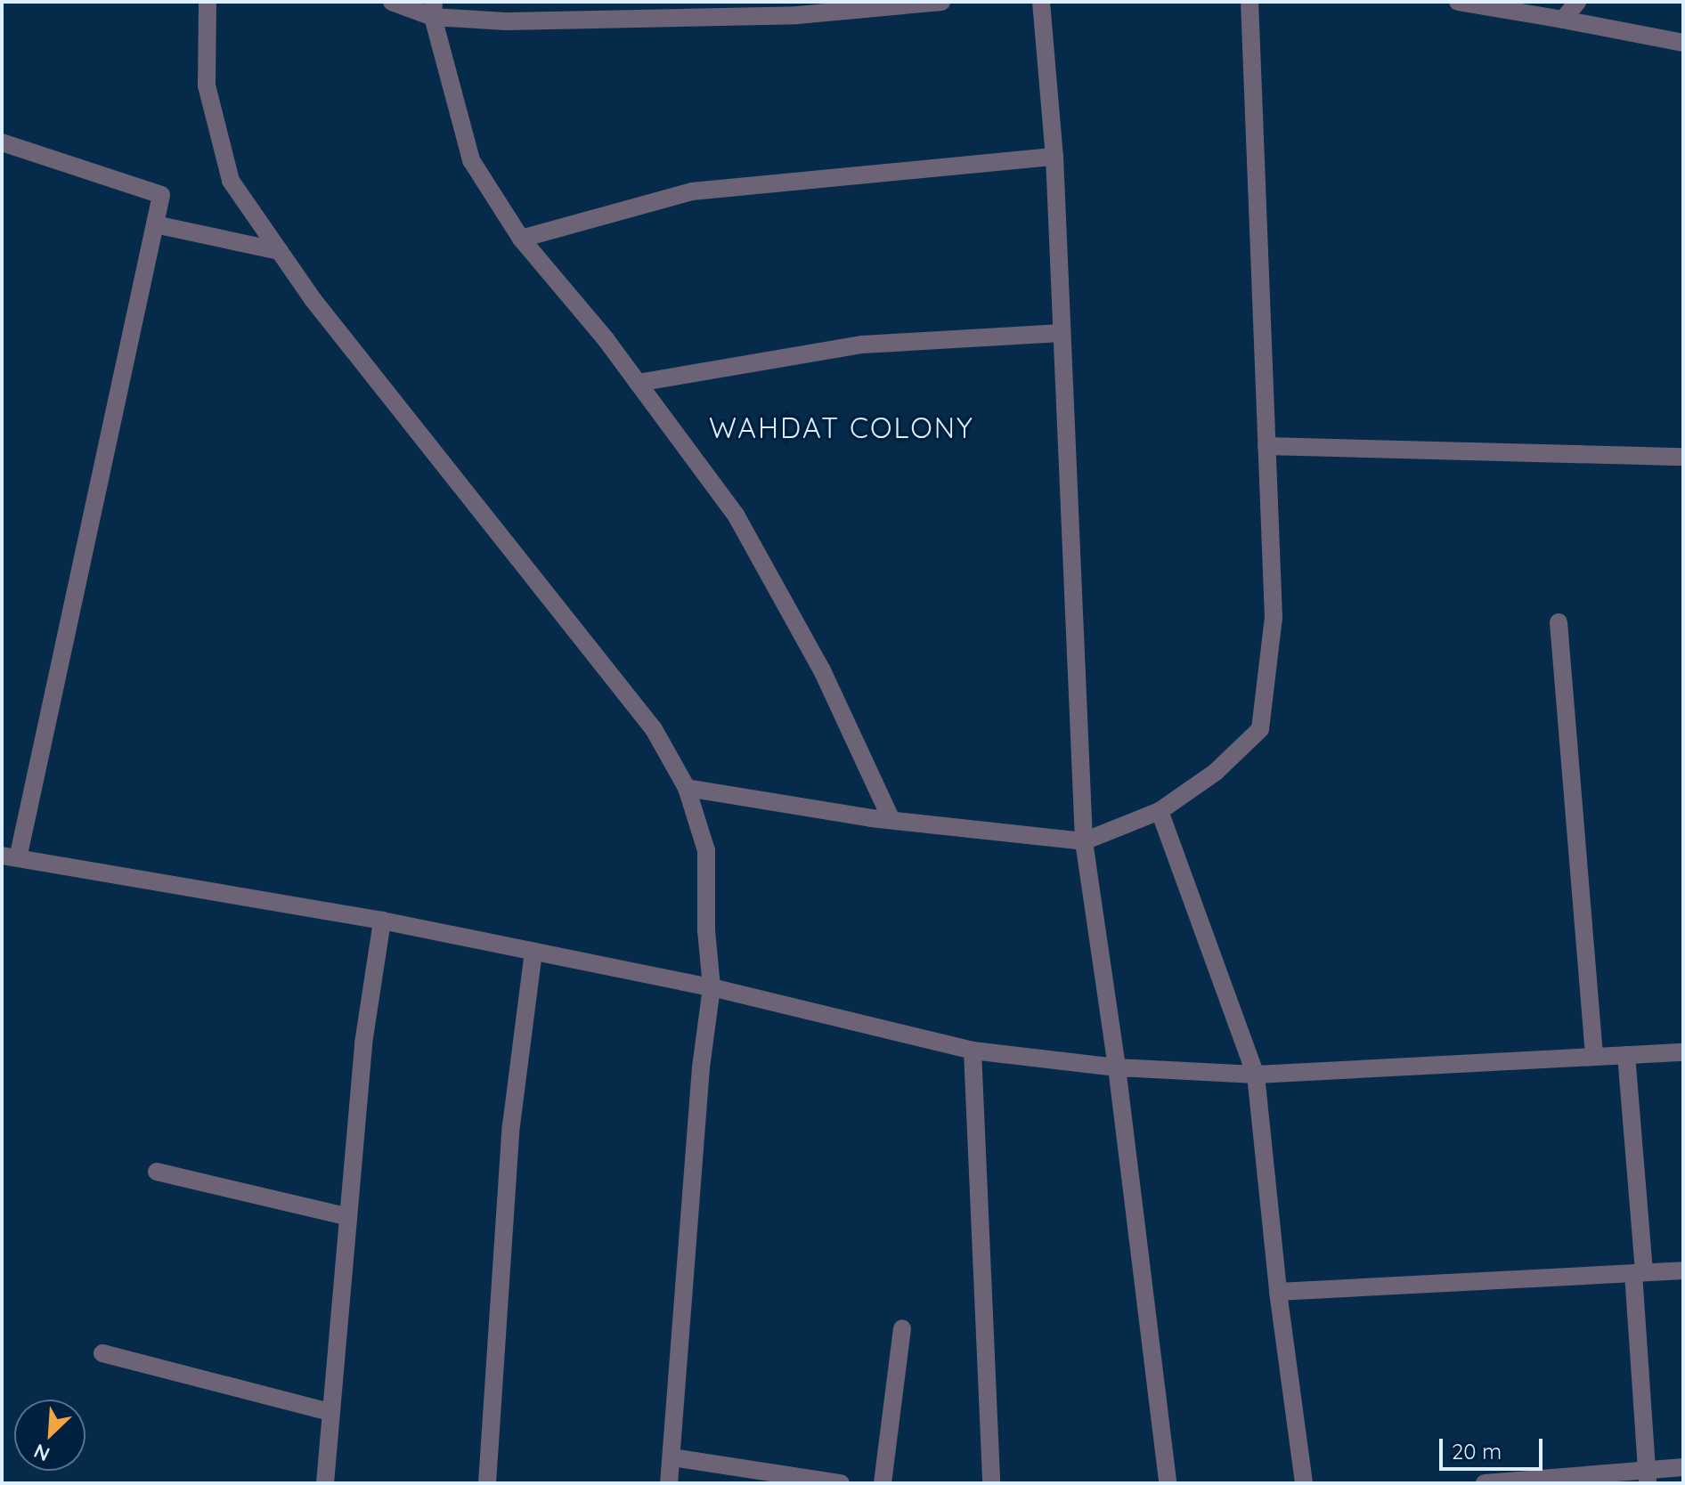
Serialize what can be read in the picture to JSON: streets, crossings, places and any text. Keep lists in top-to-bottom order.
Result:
{
  "districts": ["WAHDAT COLONY"],
  "scale_bar": "20 m",
  "north": "bottom left"
}
